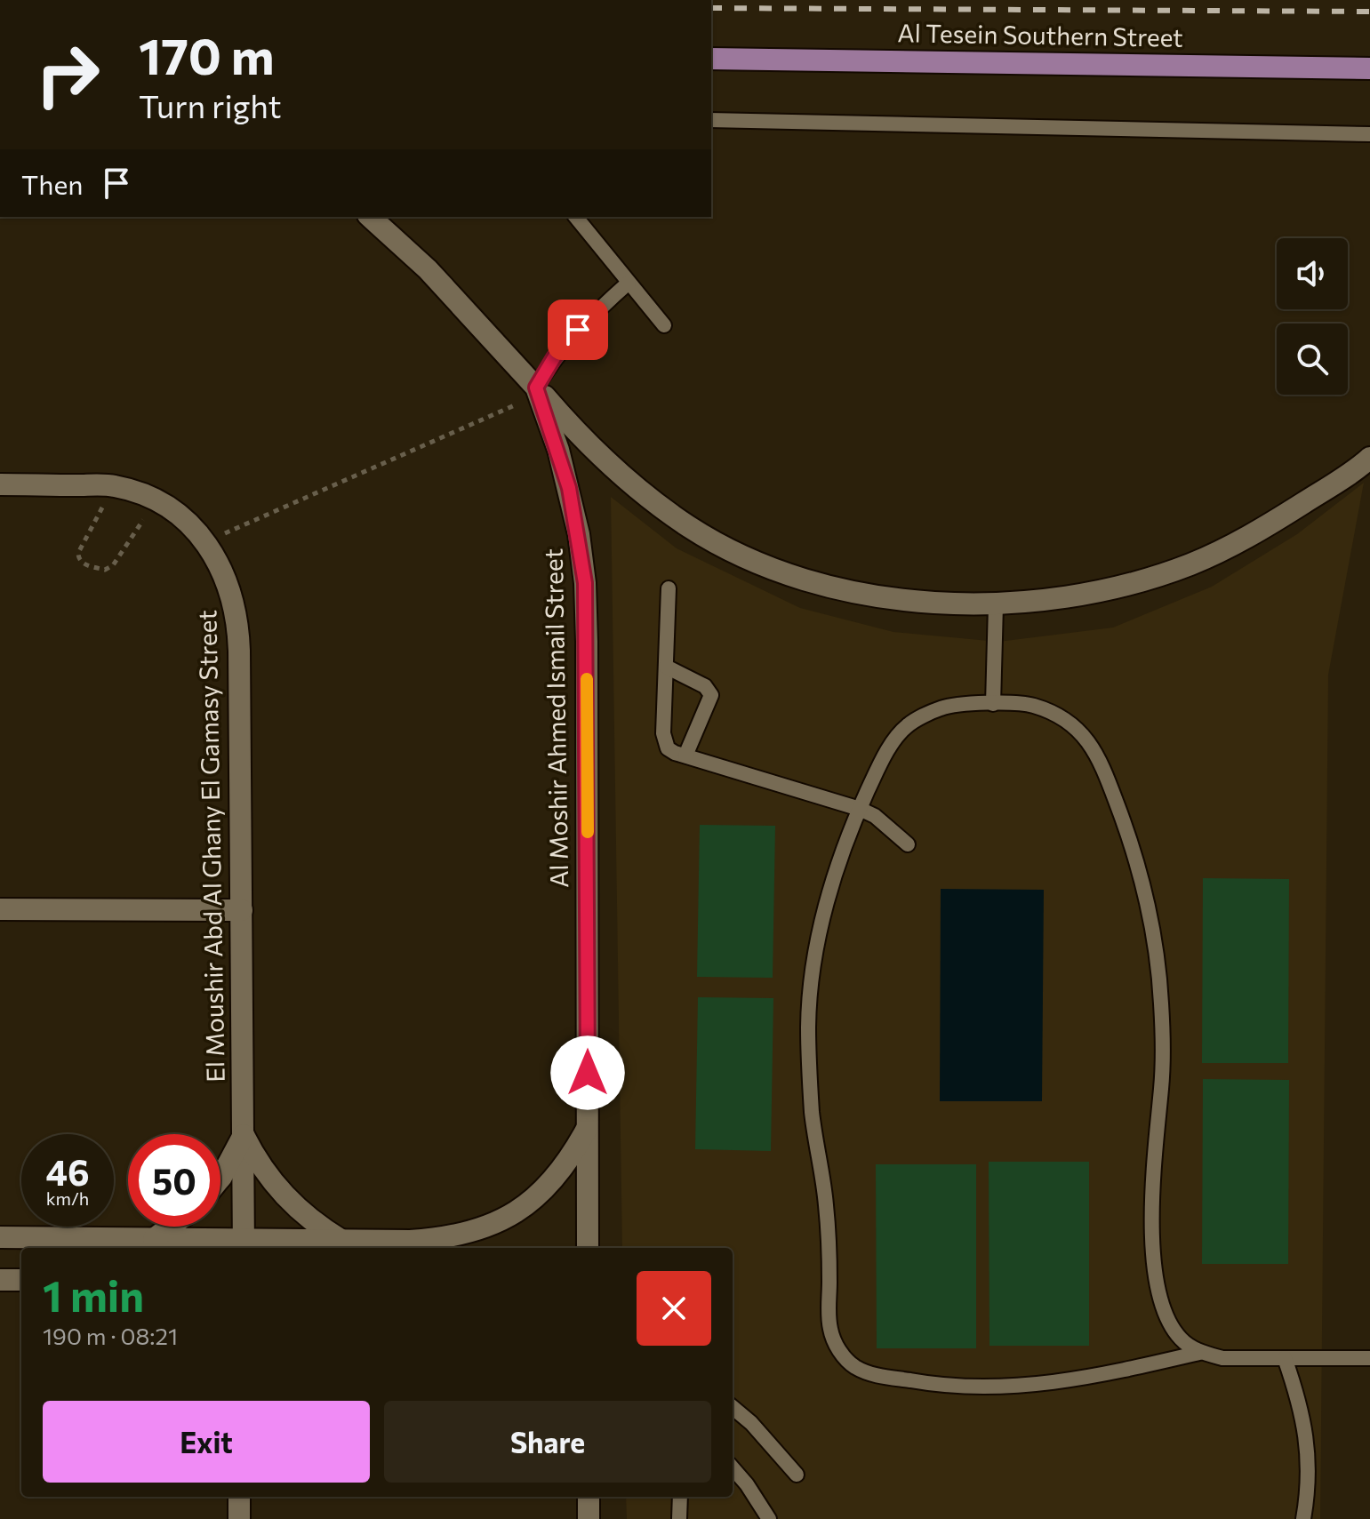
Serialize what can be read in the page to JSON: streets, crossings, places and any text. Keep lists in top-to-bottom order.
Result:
{
  "streets": {
    "main road": ["Al Tesein Southern Street"],
    "street": ["Al Moshir Ahmed Ismail Street", "El Moushir Abd Al Ghany El Gamasy Street"]
  },
  "page": {
    "turn": ["170 m", "Turn right"],
    "then": "Then",
    "speed": "46 km/h",
    "limit": "50",
    "heading": ["1 min", "190 m · 08:21"],
    "buttons": ["Exit", "Share"]
  }
}
